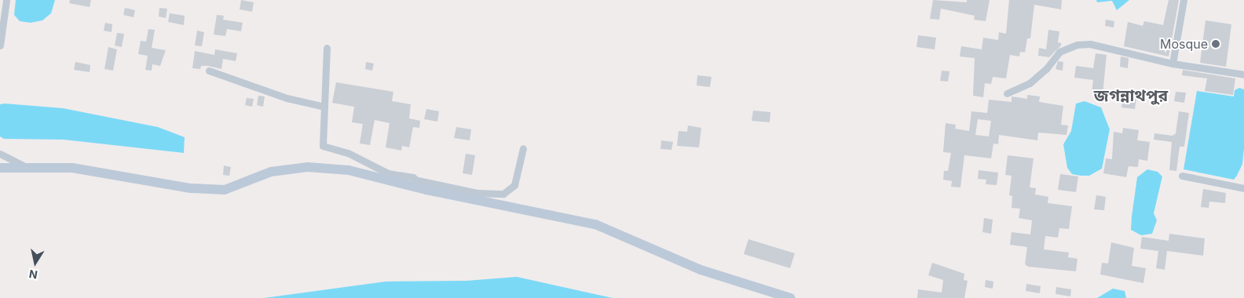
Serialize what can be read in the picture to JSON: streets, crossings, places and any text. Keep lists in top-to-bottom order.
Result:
{
  "districts": ["জগন্নাথপুর"],
  "places": ["Mosque"],
  "north": "bottom"
}
